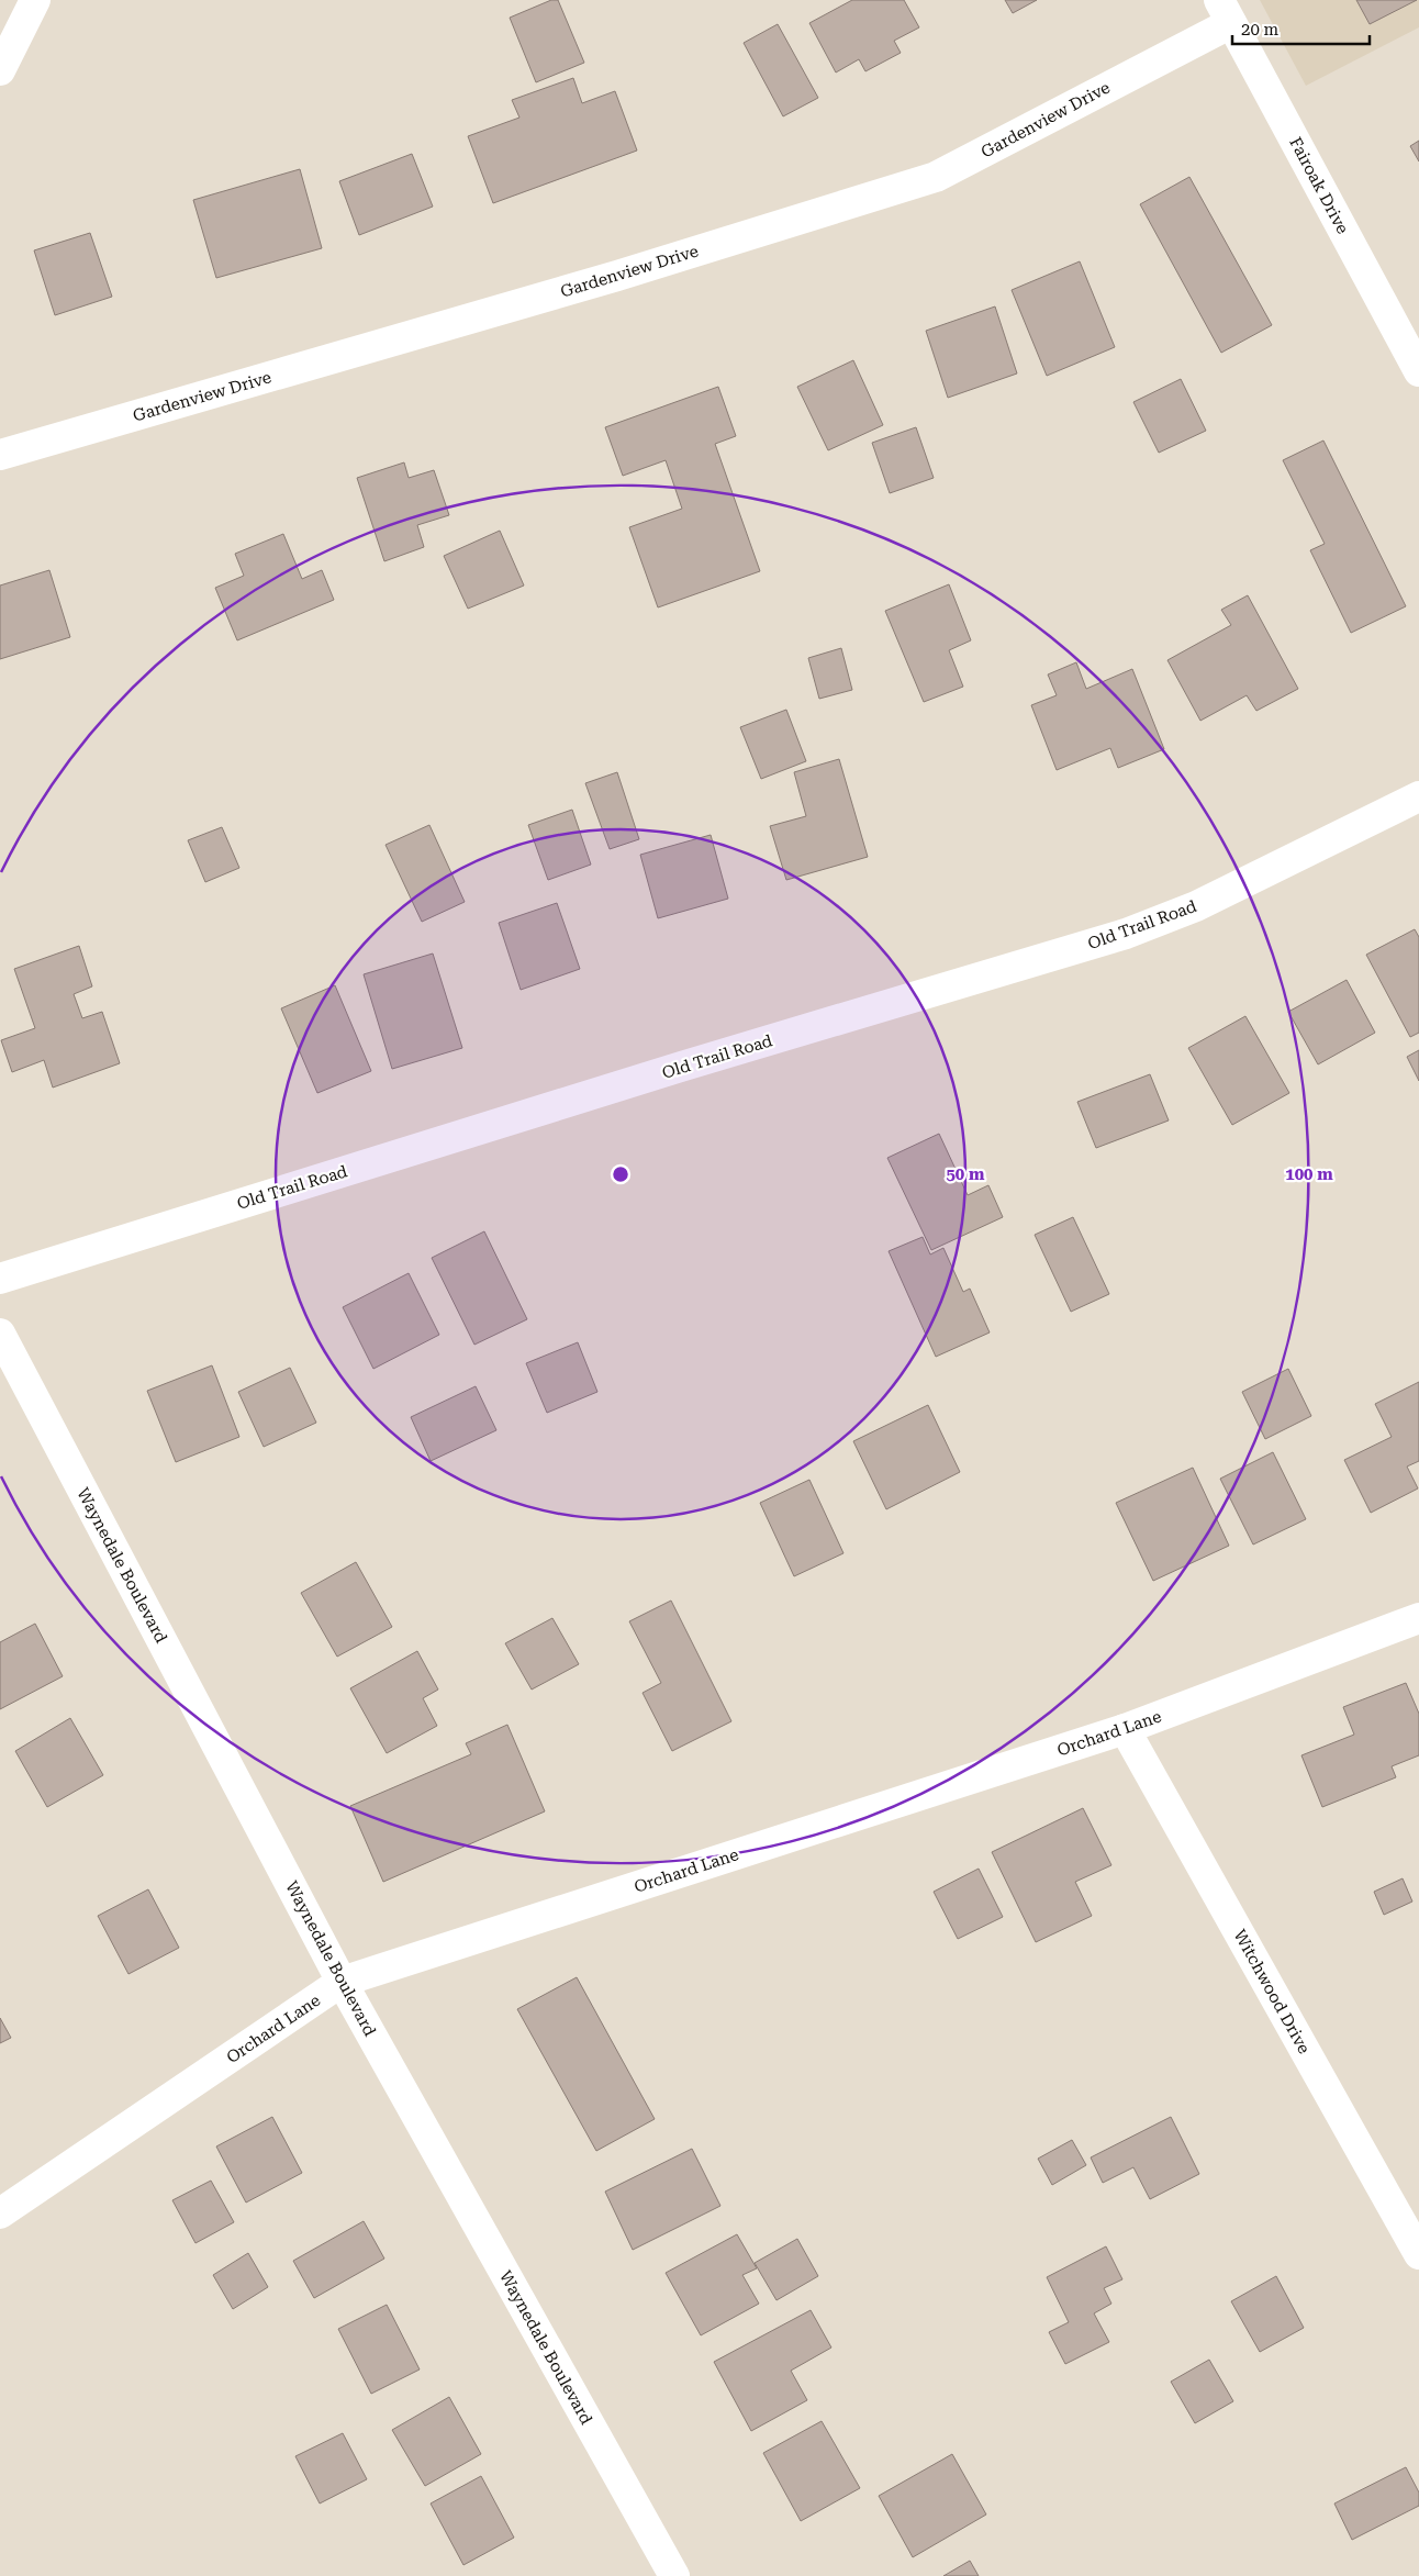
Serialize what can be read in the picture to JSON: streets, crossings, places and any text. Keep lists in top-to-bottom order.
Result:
{
  "streets": {
    "street": [
      "Gardenview Drive",
      "Fairoak Drive",
      "Old Trail Road",
      "Waynedale Boulevard",
      "Orchard Lane",
      "Witchwood Drive"
    ]
  },
  "crossings": [
    ["Gardenview Drive", "Fairoak Drive"],
    ["Waynedale Boulevard", "Orchard Lane"],
    ["Orchard Lane", "Witchwood Drive"]
  ],
  "scale_bar": "20 m",
  "rings": ["50 m", "100 m"]
}
